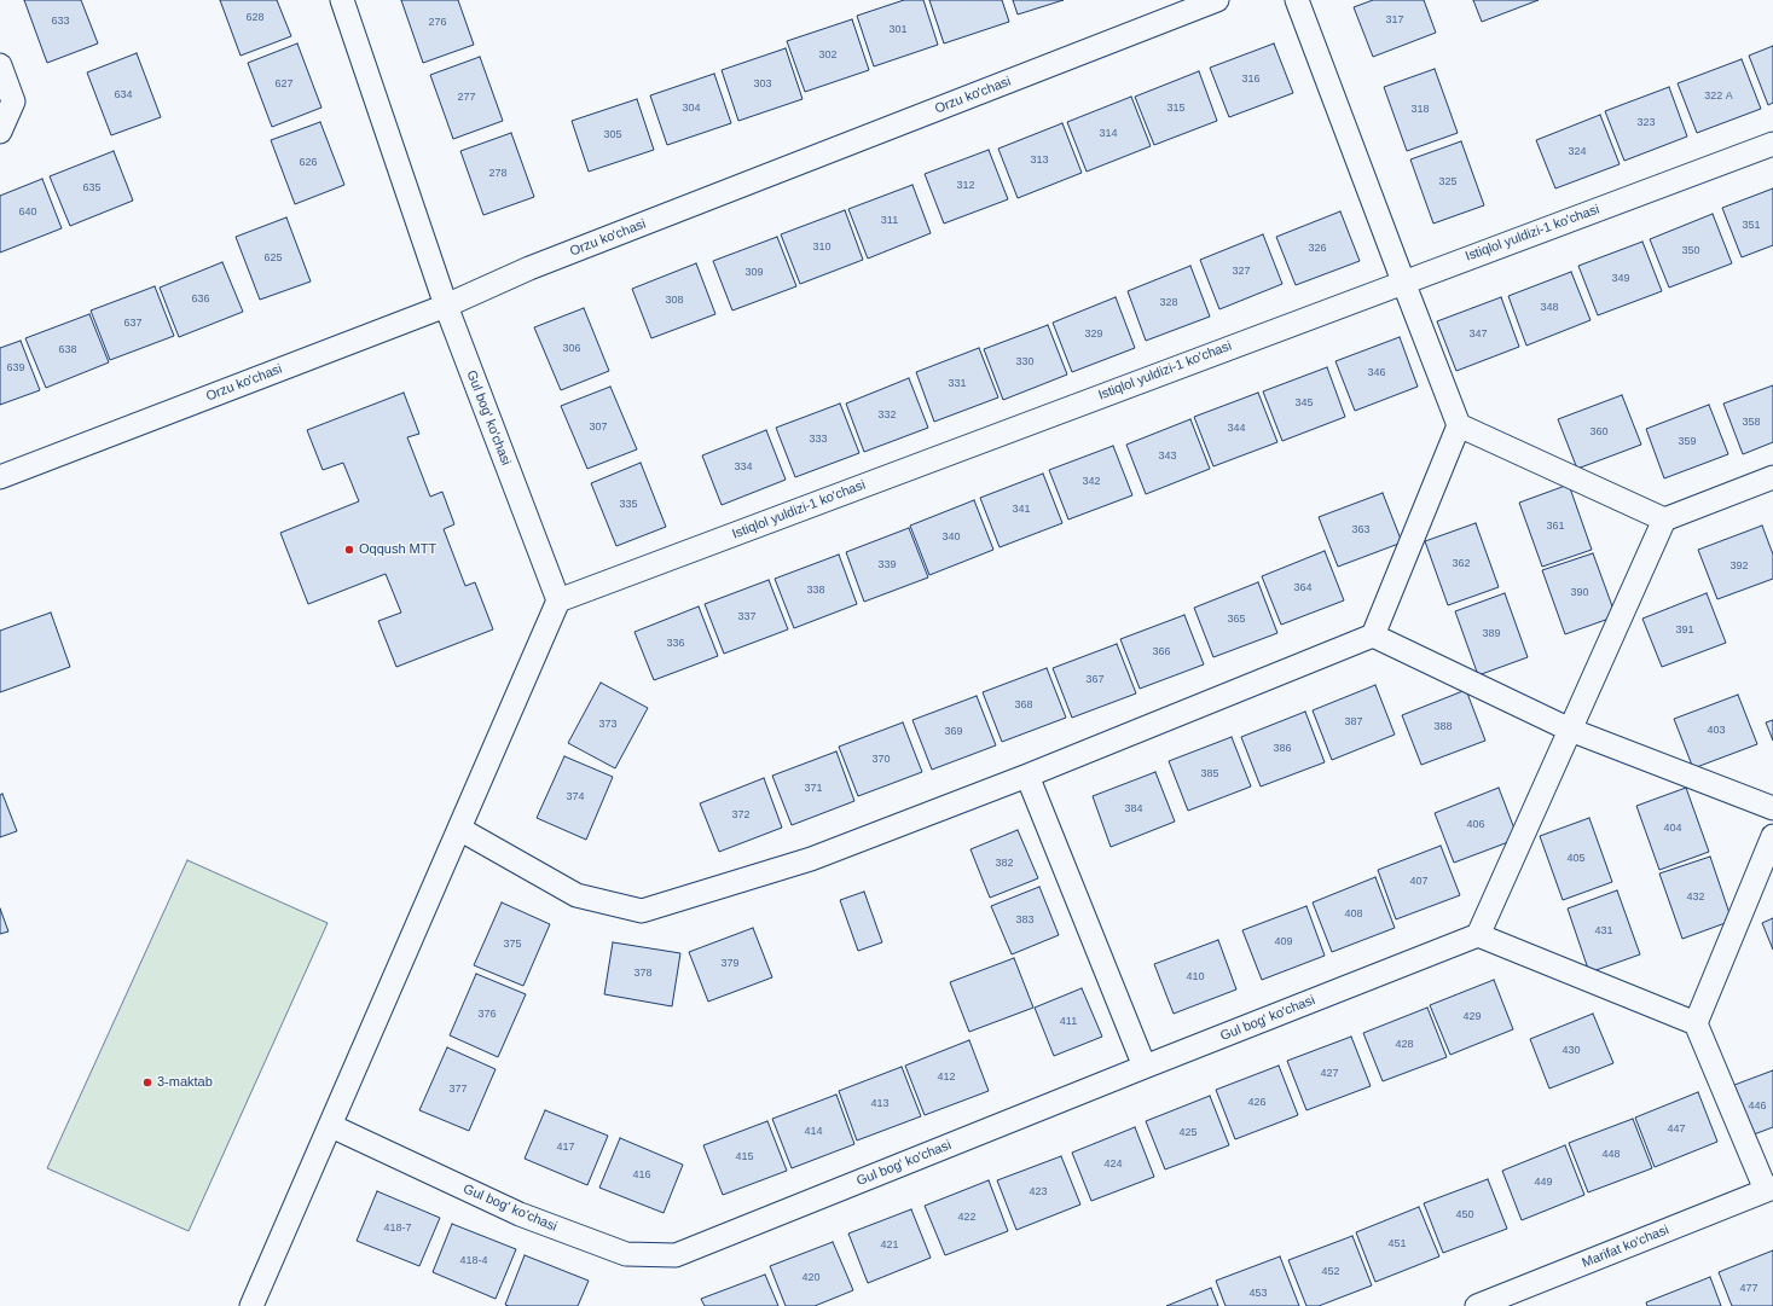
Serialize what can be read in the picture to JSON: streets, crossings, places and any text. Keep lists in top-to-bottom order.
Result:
{
  "streets": {
    "street": [
      "Orzu ko'chasi",
      "Istiqlol yuldizi-1 ko'chasi",
      "Gul bog' ko'chasi",
      "Marifat ko'chasi"
    ]
  },
  "crossings": [
    ["Orzu ko'chasi", "Gul bog' ko'chasi"],
    ["Istiqlol yuldizi-1 ko'chasi", "Gul bog' ko'chasi"]
  ],
  "places": ["Oqqush MTT", "3-maktab"],
  "house_numbers": [
    "628",
    "317",
    "633",
    "276",
    "301",
    "302",
    "316",
    "627",
    "303",
    "634",
    "322 А",
    "277",
    "304",
    "315",
    "318",
    "323",
    "314",
    "305",
    "324",
    "313",
    "626",
    "278",
    "325",
    "312",
    "635",
    "640",
    "311",
    "351",
    "310",
    "326",
    "350",
    "625",
    "327",
    "309",
    "349",
    "636",
    "308",
    "328",
    "348",
    "637",
    "329",
    "347",
    "306",
    "638",
    "330",
    "639",
    "346",
    "331",
    "345",
    "332",
    "358",
    "307",
    "344",
    "360",
    "333",
    "359",
    "343",
    "334",
    "342",
    "335",
    "341",
    "361",
    "363",
    "340",
    "362",
    "339",
    "392",
    "364",
    "338",
    "390",
    "337",
    "365",
    "391",
    "389",
    "336",
    "366",
    "367",
    "368",
    "387",
    "373",
    "388",
    "403",
    "369",
    "386",
    "370",
    "385",
    "371",
    "374",
    "384",
    "372",
    "406",
    "404",
    "405",
    "382",
    "407",
    "432",
    "408",
    "383",
    "431",
    "409",
    "375",
    "379",
    "378",
    "410",
    "376",
    "429",
    "411",
    "428",
    "430",
    "427",
    "412",
    "377",
    "426",
    "413",
    "446",
    "447",
    "414",
    "425",
    "417",
    "448",
    "415",
    "424",
    "416",
    "449",
    "423",
    "450",
    "422",
    "418-7",
    "451",
    "421",
    "418-4",
    "452",
    "420",
    "477",
    "453"
  ]
}
